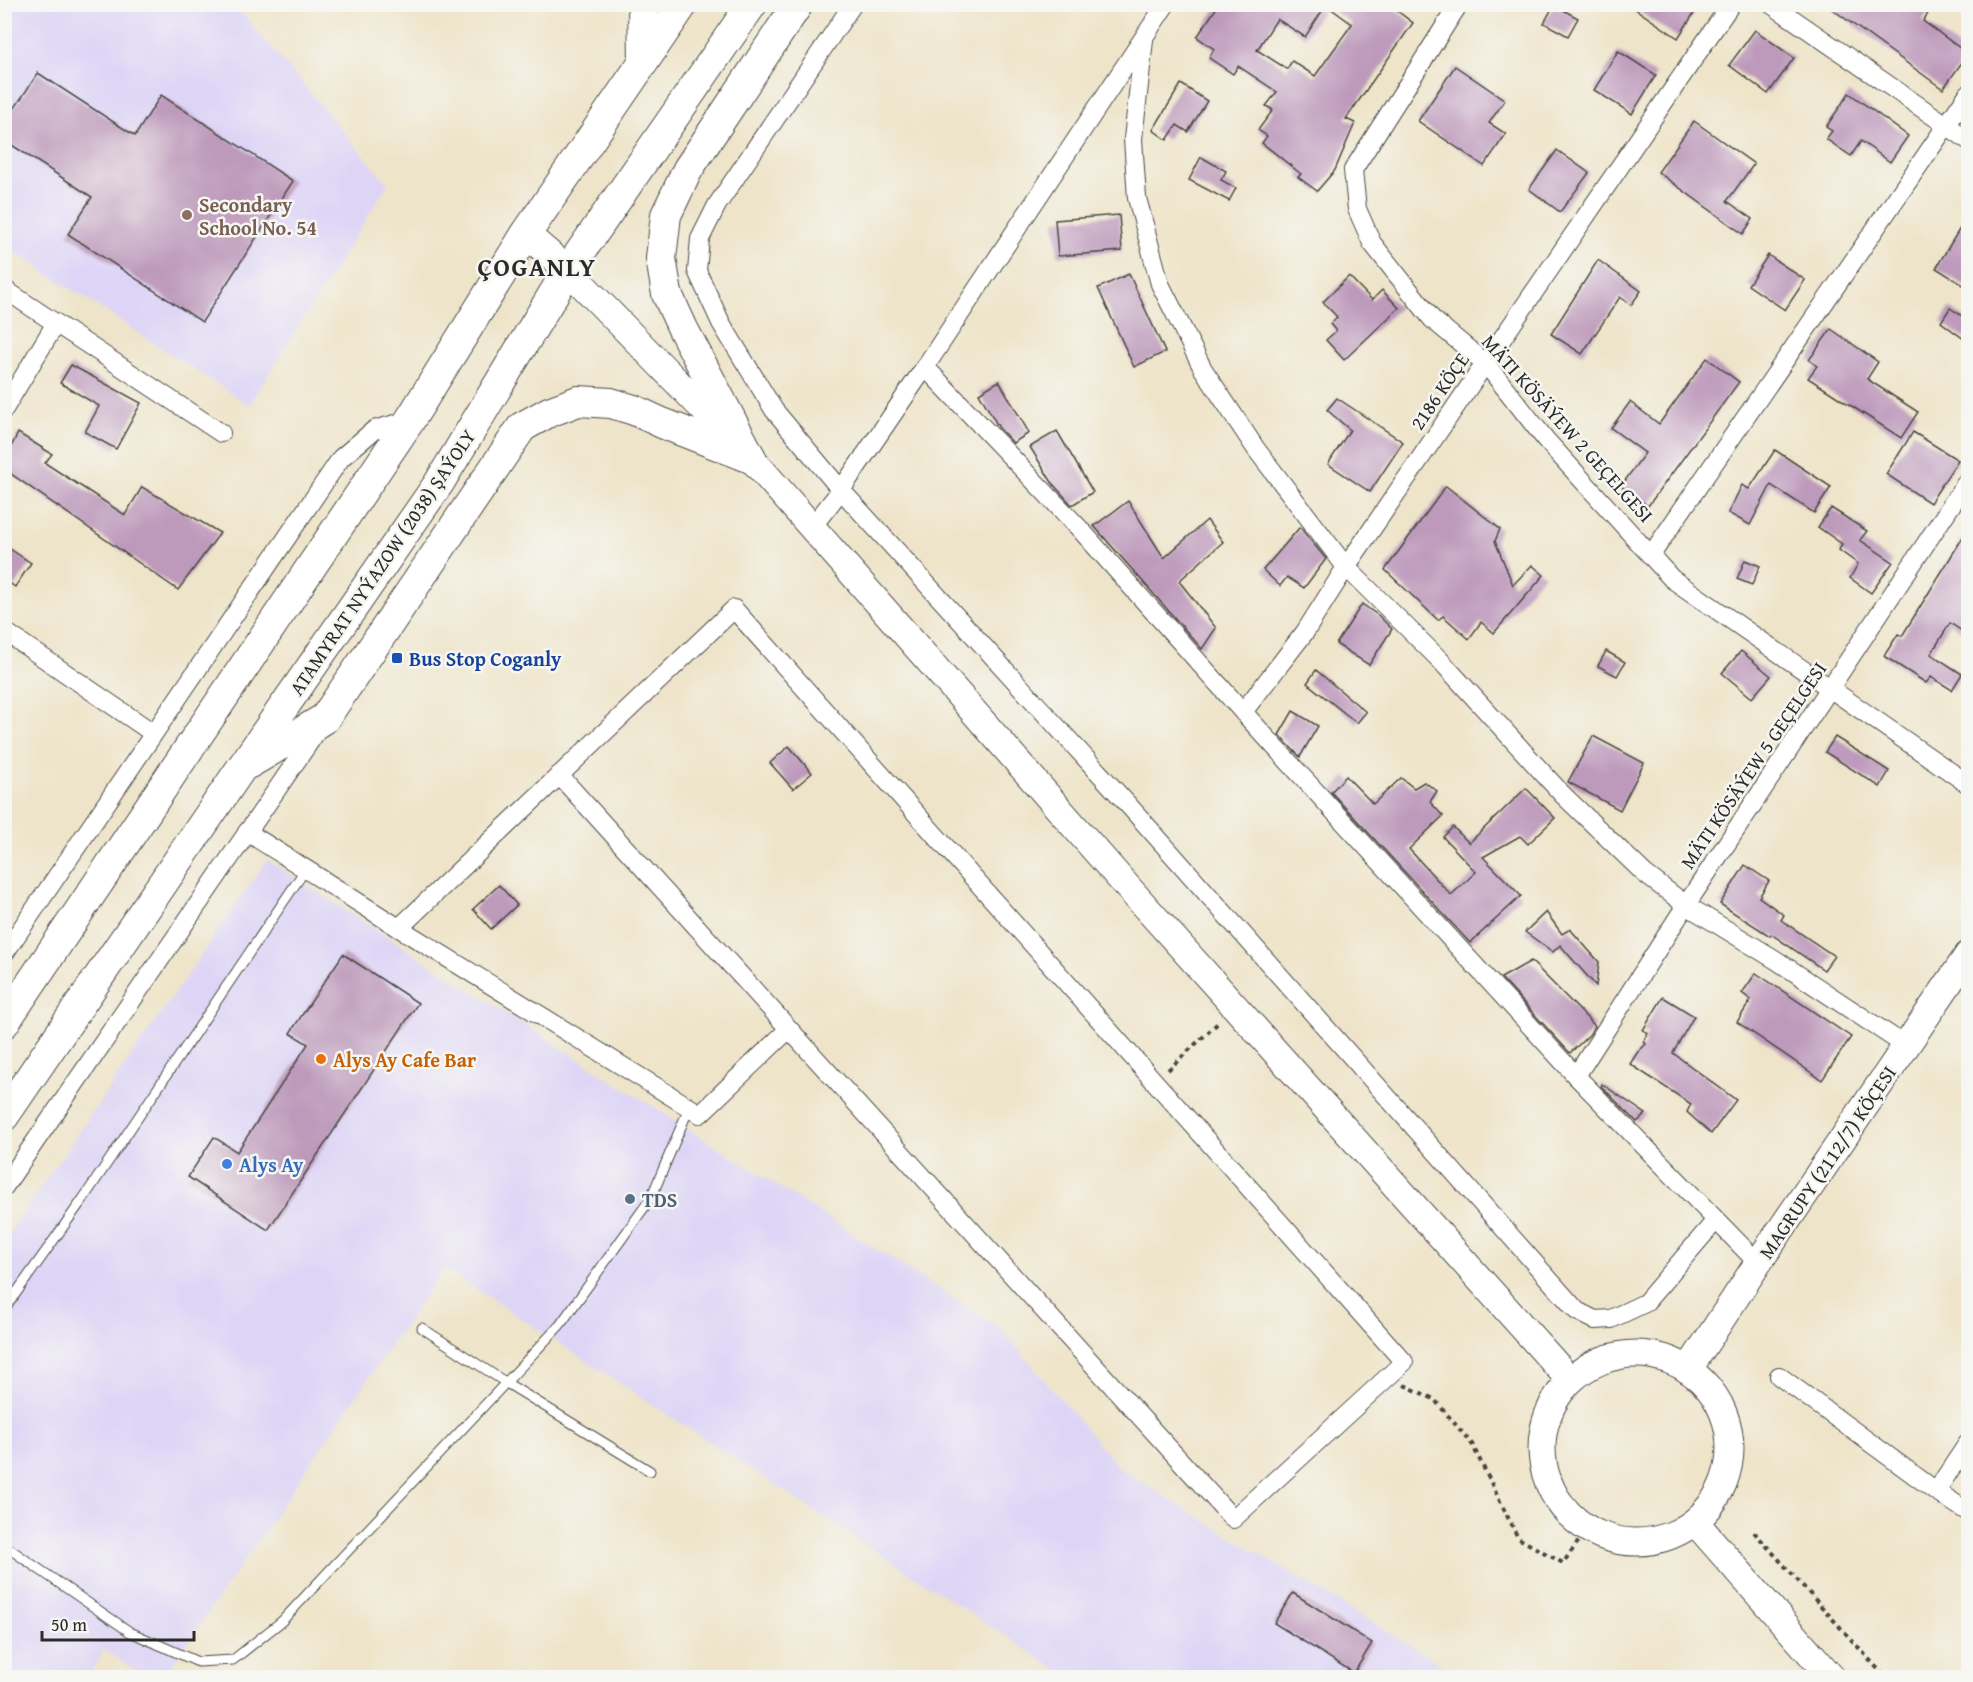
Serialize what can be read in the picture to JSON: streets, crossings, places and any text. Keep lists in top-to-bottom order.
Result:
{
  "streets": {
    "main road": ["ATAMYRAT NYÝAZOW (2038) ŞAÝOLY"],
    "street": [
      "2186 KÖÇE",
      "MÄTI KÖSÄÝEW 2 GEÇELGESI",
      "MÄTI KÖSÄÝEW 5 GEÇELGESI",
      "MAGRUPY (2112/7) KÖÇESI"
    ]
  },
  "crossings": [
    ["2186 KÖÇE", "MÄTI KÖSÄÝEW 2 GEÇELGESI"],
    ["MÄTI KÖSÄÝEW 2 GEÇELGESI", "MÄTI KÖSÄÝEW 5 GEÇELGESI"]
  ],
  "districts": ["ÇOGANLY"],
  "places": {
    "other": [
      "Secondary School No. 54",
      "Alys Ay Cafe Bar",
      "Alys Ay",
      "TDS"
    ],
    "transit": ["Bus Stop Coganly"]
  },
  "scale_bar": "50 m"
}
